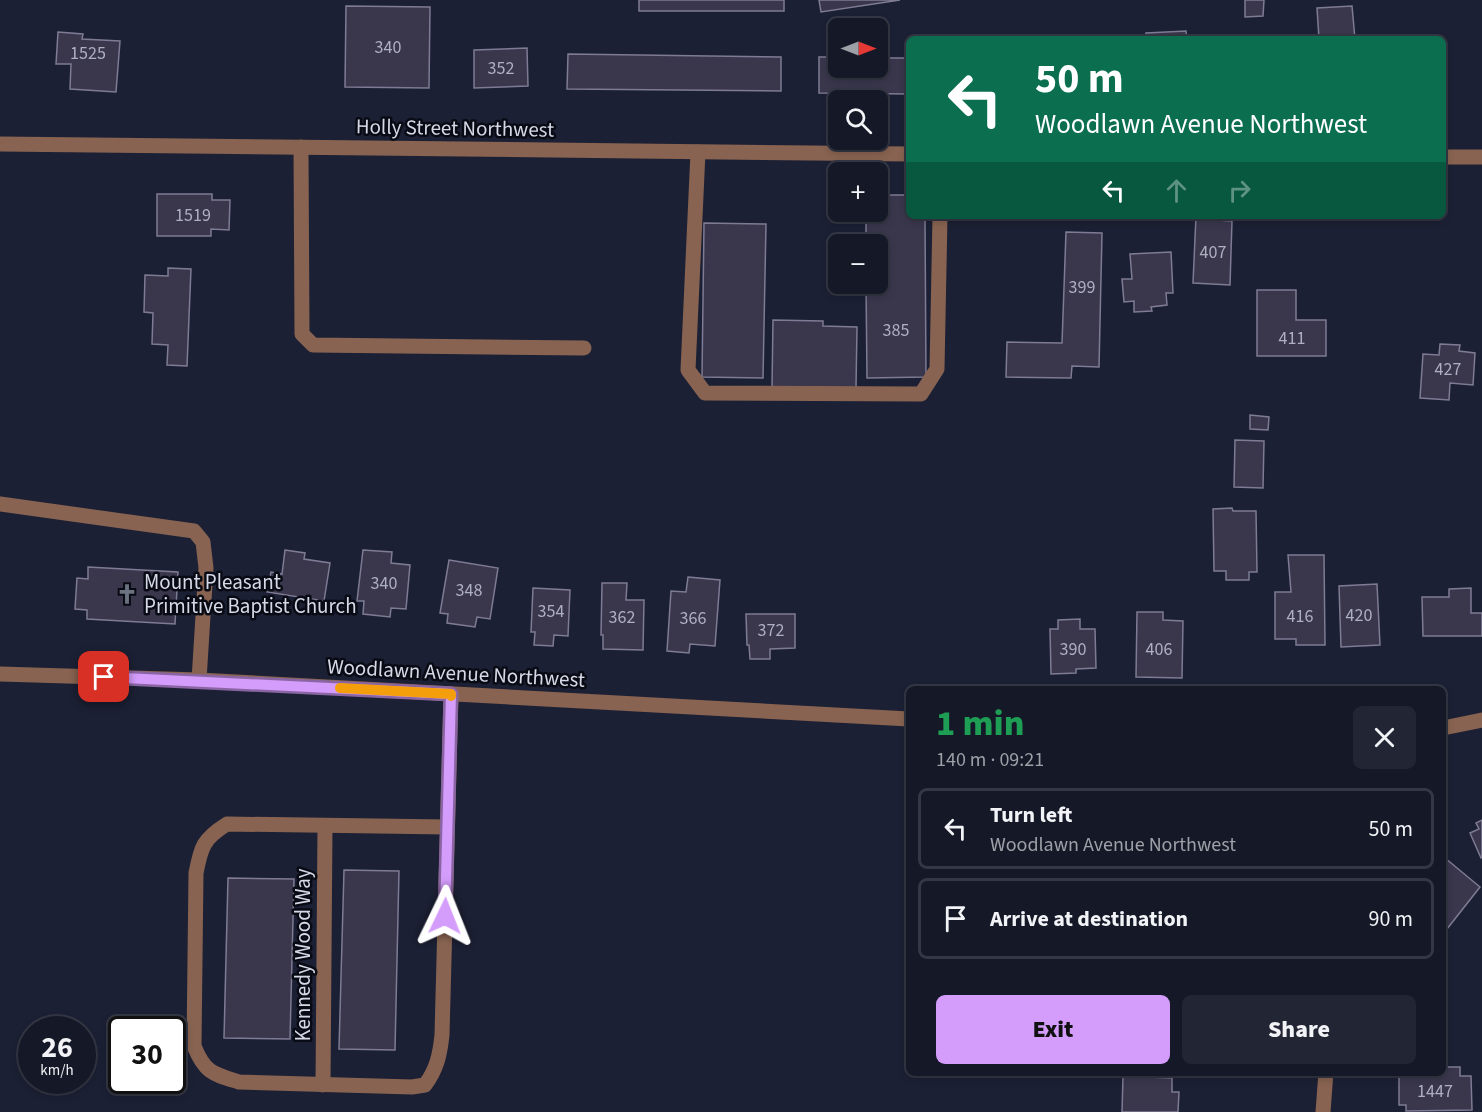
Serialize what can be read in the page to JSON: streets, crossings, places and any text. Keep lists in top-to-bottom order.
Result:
{
  "streets": {
    "street": ["Holly Street Northwest", "Woodlawn Avenue Northwest", "Kennedy Wood Way"]
  },
  "places": {
    "church": ["Mount Pleasant Primitive Baptist Church"]
  },
  "house_numbers": [
    "340",
    "1525",
    "352",
    "1519",
    "407",
    "399",
    "385",
    "411",
    "427",
    "340",
    "348",
    "354",
    "420",
    "416",
    "362",
    "366",
    "372",
    "390",
    "406",
    "1447"
  ],
  "north": "right",
  "page": {
    "map_buttons": ["+", "−"],
    "turn": ["50 m", "Woodlawn Avenue Northwest"],
    "heading": ["1 min", "140 m · 09:21"],
    "list": [
      {
        "name": "Turn left",
        "note": "Woodlawn Avenue Northwest",
        "value": "50 m"
      },
      {
        "name": "Arrive at destination",
        "value": "90 m"
      }
    ],
    "buttons": ["Exit", "Share"],
    "speed": "26 km/h",
    "limit": "30"
  }
}
